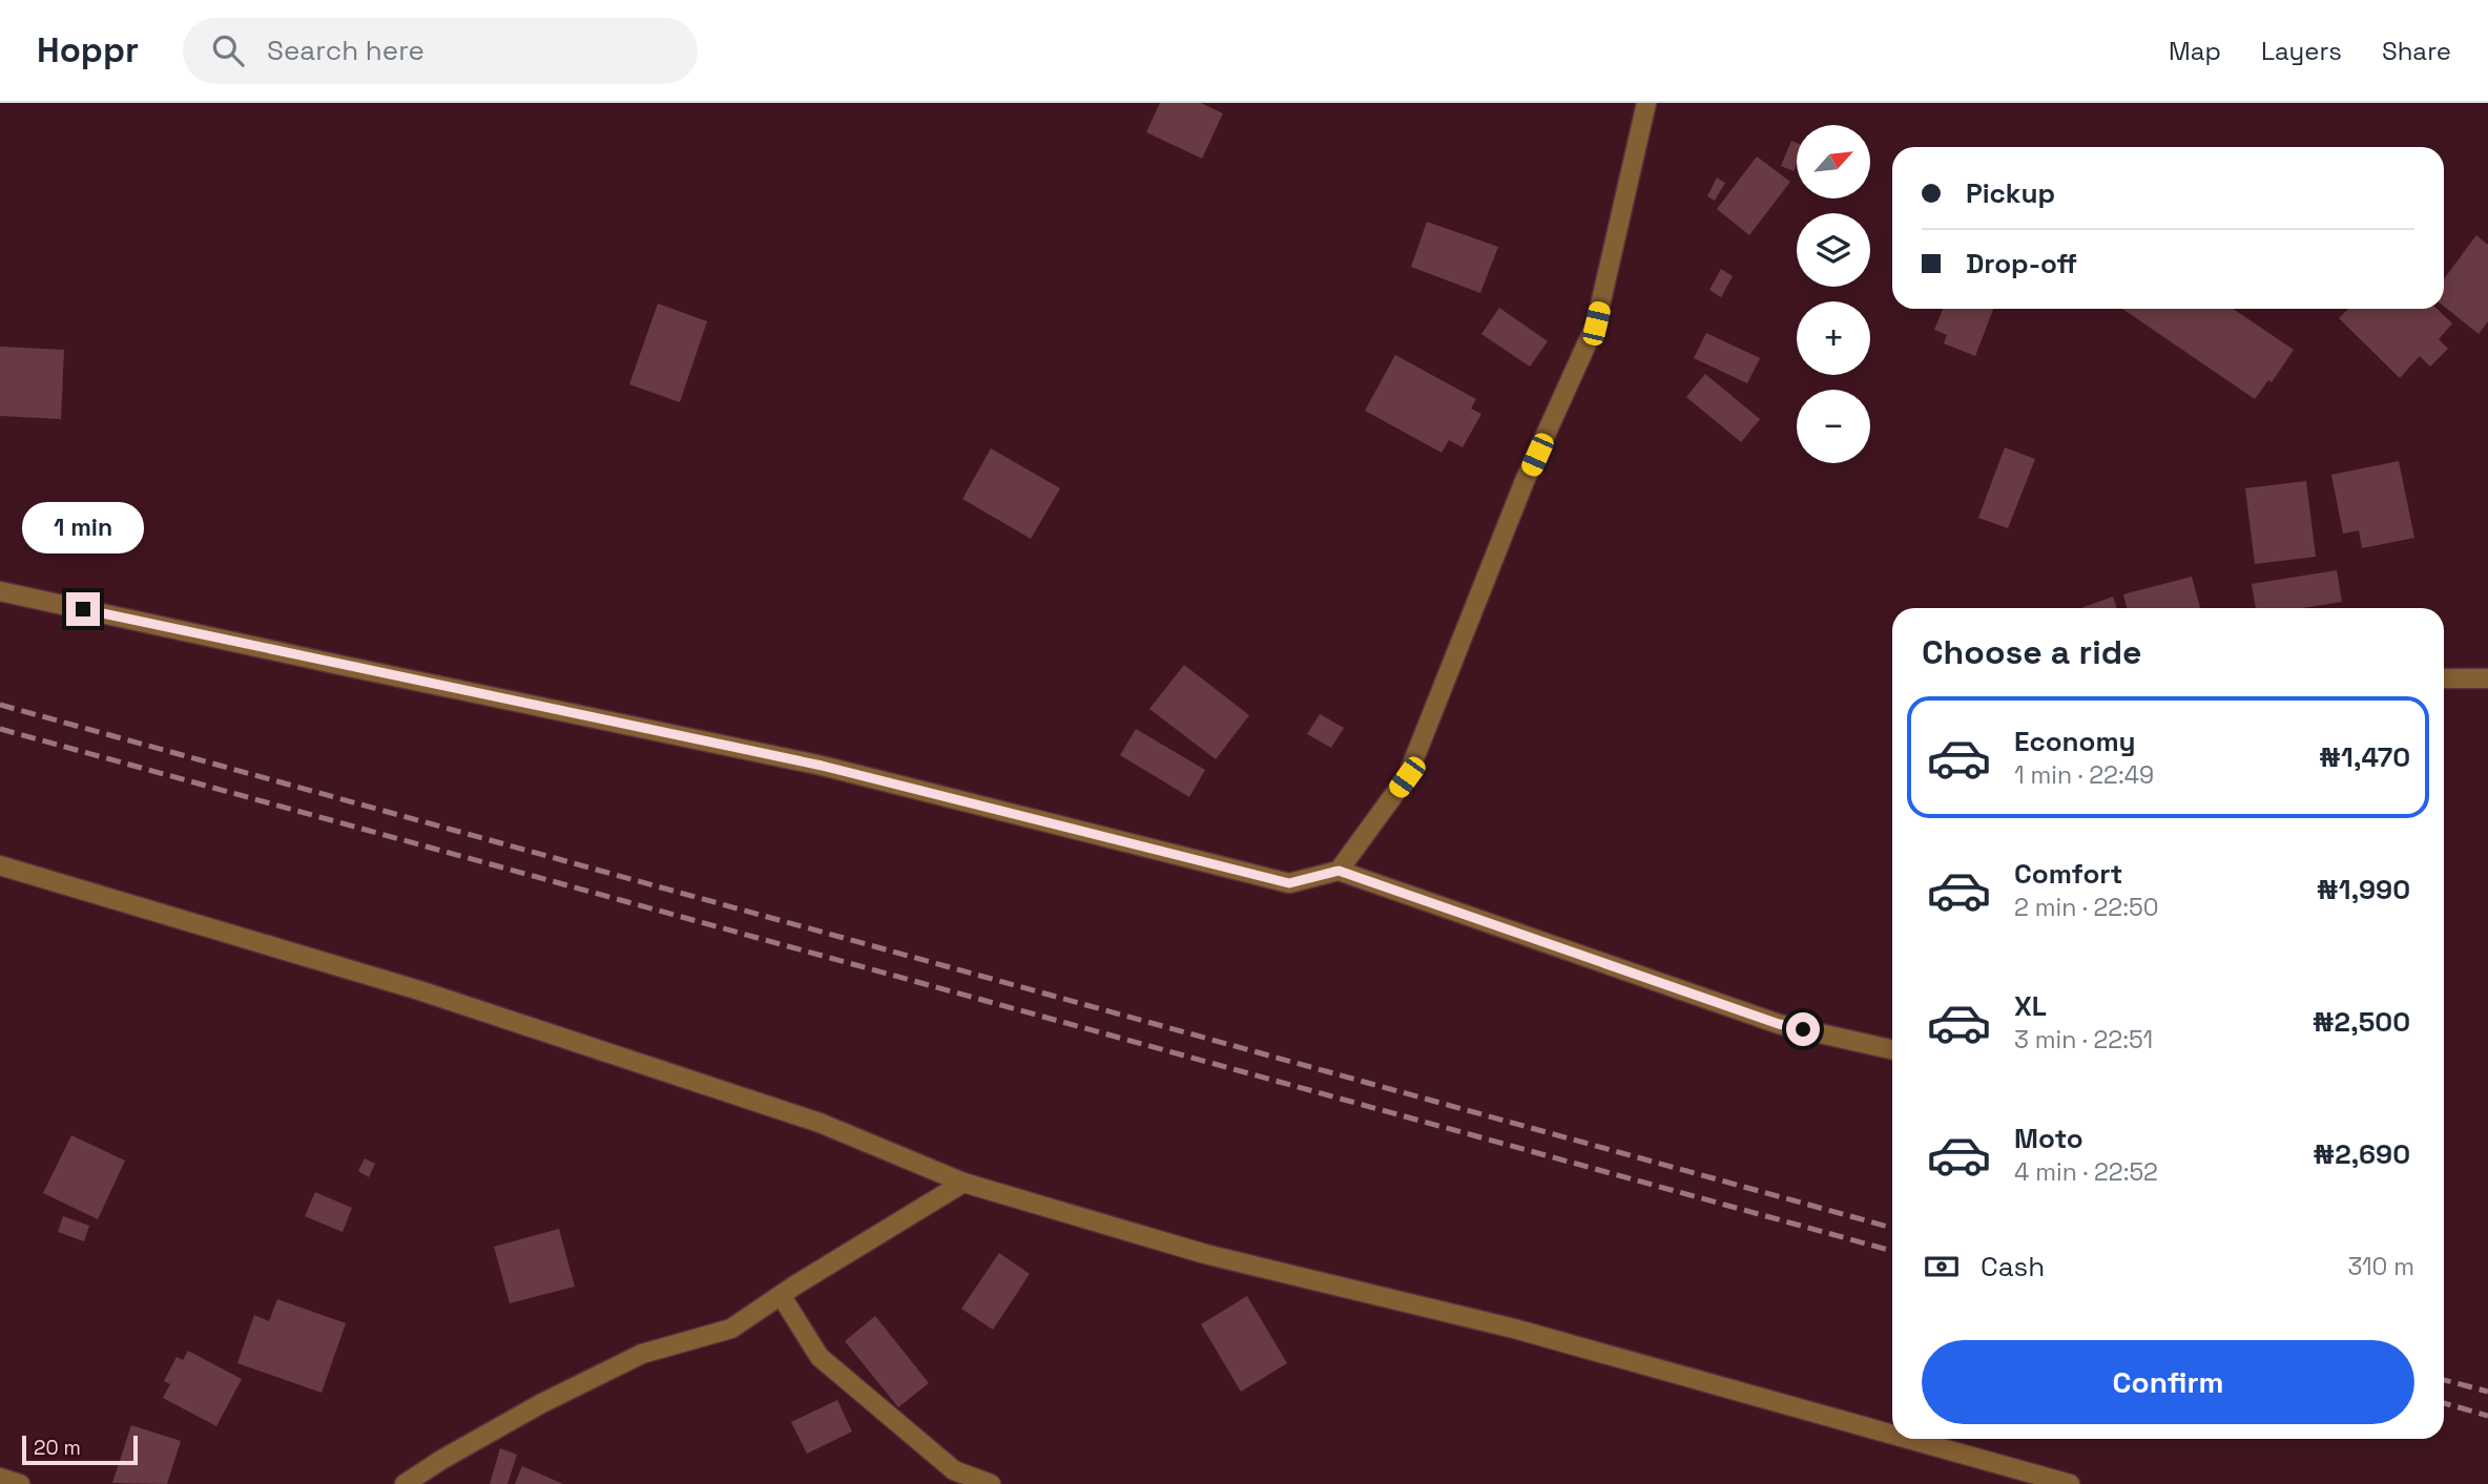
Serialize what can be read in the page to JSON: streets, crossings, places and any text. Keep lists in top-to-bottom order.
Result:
{
  "scale_bar": "20 m",
  "north": "top right",
  "page": {
    "header": "Hoppr",
    "search": "Search here",
    "nav": ["Map", "Layers", "Share"],
    "map_buttons": ["+", "−"],
    "banner": ["Pickup", "Drop-off"],
    "bubble": "1 min",
    "heading": "Choose a ride",
    "list": [
      {
        "name": "Economy",
        "note": "1 min · 22:49",
        "value": "₦1,470"
      },
      {
        "name": "Comfort",
        "note": "2 min · 22:50",
        "value": "₦1,990"
      },
      {
        "name": "XL",
        "note": "3 min · 22:51",
        "value": "₦2,500"
      },
      {
        "name": "Moto",
        "note": "4 min · 22:52",
        "value": "₦2,690"
      }
    ],
    "pay": ["Cash", "310 m"],
    "buttons": "Confirm",
    "scale": "20 m"
  }
}
